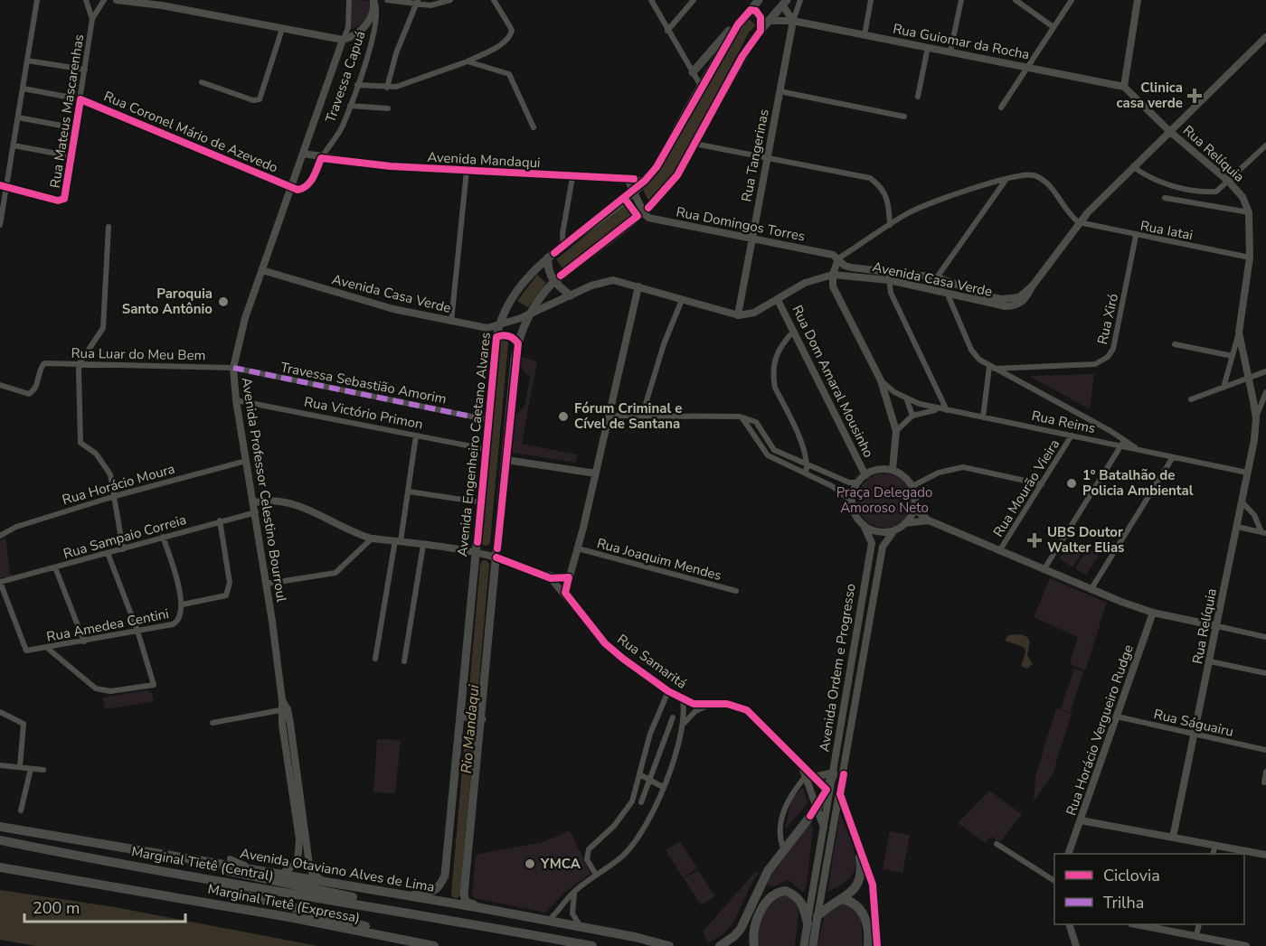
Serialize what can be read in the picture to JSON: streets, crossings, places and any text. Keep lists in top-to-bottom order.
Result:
{
  "streets": {
    "highway": ["Marginal Tietê (Central)", "Avenida Otaviano Alves de Lima", "Marginal Tietê (Expressa)"],
    "main road": [
      "Rua Guiomar da Rocha",
      "Travessa Capuá",
      "Rua Relíquia",
      "Rua Tangerinas",
      "Avenida Mandaqui",
      "Rua Domingos Torres",
      "Avenida Casa Verde",
      "Rua Dom Amaral Mousinho",
      "Rua Reims",
      "Avenida Engenheiro Caetano Alvares",
      "Avenida Professor Celestino Bourroul",
      "Rua Samaritá",
      "Avenida Ordem e Progresso",
      "Rua Horácio Vergueiro Rudge"
    ],
    "street": [
      "Rua Mateus Mascarenhas",
      "Rua Coronel Mário de Azevedo",
      "Rua Iatai",
      "Rua Xiró",
      "Rua Luar do Meu Bem",
      "Travessa Sebastião Amorim",
      "Rua Victório Primon",
      "Rua Horácio Moura",
      "Rua Mourão Vieira",
      "Rua Sampaio Correia",
      "Rua Joaquim Mendes",
      "Rua Amedea Centini",
      "Rua Ságuairu"
    ]
  },
  "crossings": [
    ["Rua Guiomar da Rocha", "Rua Relíquia"],
    ["Rua Guiomar da Rocha", "Rua Tangerinas"],
    ["Travessa Capuá", "Rua Coronel Mário de Azevedo"],
    ["Travessa Capuá", "Avenida Mandaqui"],
    ["Travessa Capuá", "Avenida Professor Celestino Bourroul"],
    ["Rua Mateus Mascarenhas", "Rua Coronel Mário de Azevedo"],
    ["Rua Coronel Mário de Azevedo", "Avenida Professor Celestino Bourroul"],
    ["Rua Relíquia", "Rua Iatai"],
    ["Rua Relíquia", "Avenida Casa Verde"],
    ["Rua Relíquia", "Rua Reims"],
    ["Rua Relíquia", "Rua Ságuairu"],
    ["Rua Tangerinas", "Rua Domingos Torres"],
    ["Rua Tangerinas", "Avenida Casa Verde"],
    ["Avenida Mandaqui", "Avenida Engenheiro Caetano Alvares"],
    ["Avenida Mandaqui", "Avenida Professor Celestino Bourroul"],
    ["Rua Domingos Torres", "Avenida Casa Verde"],
    ["Rua Iatai", "Avenida Casa Verde"],
    ["Rua Iatai", "Rua Xiró"],
    ["Avenida Casa Verde", "Rua Dom Amaral Mousinho"],
    ["Avenida Casa Verde", "Rua Reims"],
    ["Avenida Casa Verde", "Avenida Engenheiro Caetano Alvares"],
    ["Avenida Casa Verde", "Avenida Professor Celestino Bourroul"],
    ["Rua Luar do Meu Bem", "Travessa Sebastião Amorim"],
    ["Rua Luar do Meu Bem", "Avenida Professor Celestino Bourroul"],
    ["Rua Dom Amaral Mousinho", "Avenida Ordem e Progresso"],
    ["Travessa Sebastião Amorim", "Avenida Engenheiro Caetano Alvares"],
    ["Travessa Sebastião Amorim", "Avenida Professor Celestino Bourroul"],
    ["Rua Victório Primon", "Avenida Engenheiro Caetano Alvares"],
    ["Rua Victório Primon", "Avenida Professor Celestino Bourroul"],
    ["Rua Reims", "Rua Mourão Vieira"],
    ["Avenida Engenheiro Caetano Alvares", "Avenida Otaviano Alves de Lima"],
    ["Rua Horácio Moura", "Avenida Professor Celestino Bourroul"],
    ["Avenida Professor Celestino Bourroul", "Rua Sampaio Correia"],
    ["Rua Sampaio Correia", "Rua Amedea Centini"],
    ["Rua Samaritá", "Avenida Ordem e Progresso"],
    ["Rua Ságuairu", "Rua Horácio Vergueiro Rudge"]
  ],
  "water": ["Rio Mandaqui"],
  "parks": ["Praça Delegado Amoroso Neto"],
  "places": {
    "health": ["Clinica casa verde", "UBS Doutor Walter Elias"],
    "other": [
      "Paroquia Santo Antônio",
      "Fórum Criminal e Cível de Santana",
      "1º Batalhão de Policia Ambiental",
      "YMCA"
    ]
  },
  "legend": ["Ciclovia", "Trilha"],
  "scale_bar": "200 m"
}
